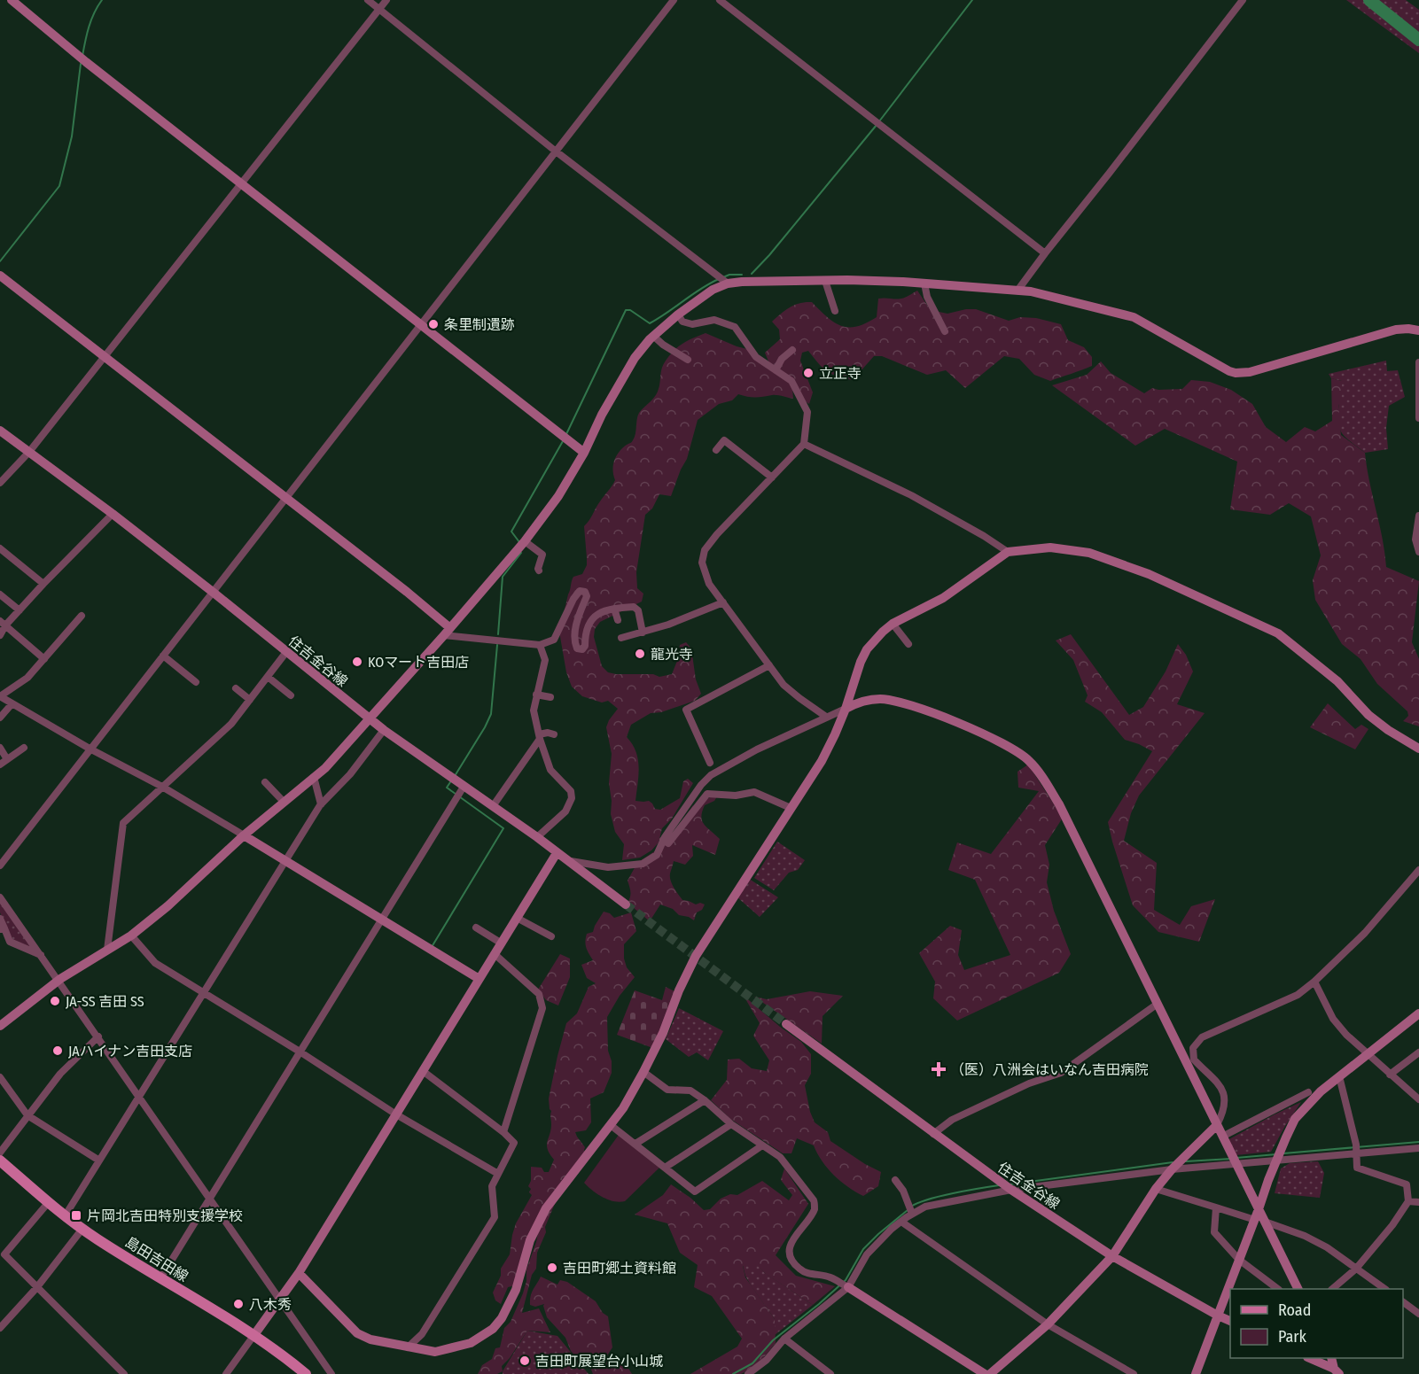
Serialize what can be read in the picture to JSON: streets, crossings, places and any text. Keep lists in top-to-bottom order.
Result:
{
  "streets": {
    "main road": ["島田吉田線"],
    "street": ["住吉金谷線"]
  },
  "places": {
    "other": [
      "条里制遺跡",
      "立正寺",
      "龍光寺",
      "KOマート吉田店",
      "JA-SS 吉田 SS",
      "JAハイナン吉田支店",
      "吉田町郷土資料館",
      "八木秀",
      "吉田町展望台小山城"
    ],
    "health": ["（医）八洲会はいなん吉田病院"],
    "transit": ["片岡北吉田特別支援学校"]
  },
  "legend": ["Road", "Park"]
}
